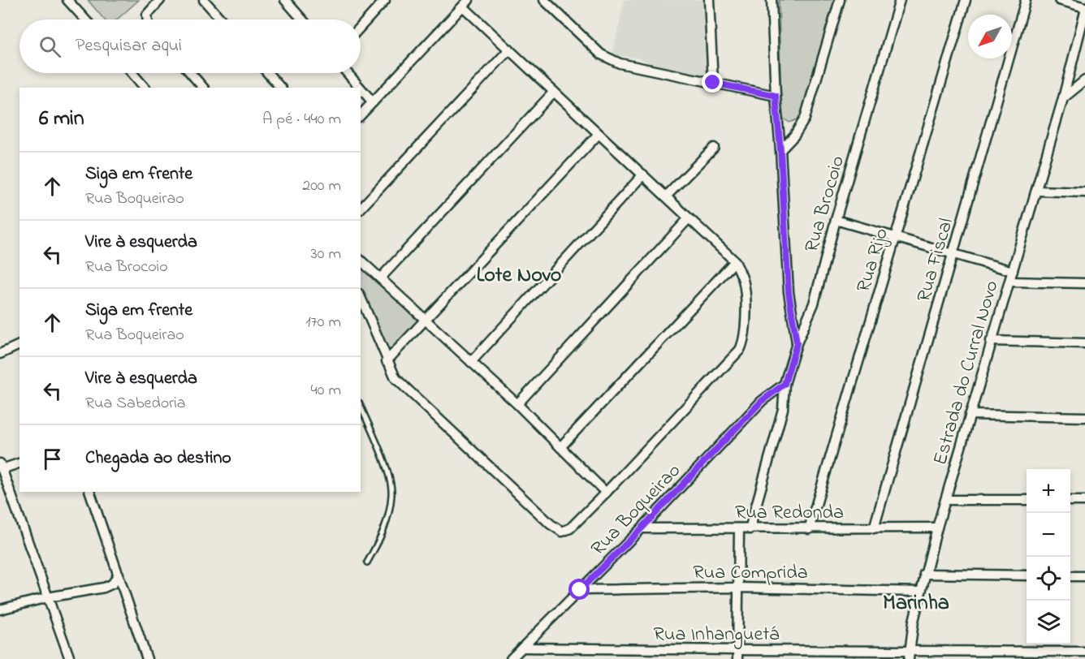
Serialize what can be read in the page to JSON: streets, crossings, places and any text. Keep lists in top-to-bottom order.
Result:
{
  "streets": {
    "street": [
      "Rua Brocoio",
      "Rua Rijo",
      "Rua Fiscal",
      "Estrada do Curral Novo",
      "Rua Boqueirao",
      "Rua Redonda",
      "Rua Comprida",
      "Rua Inhanguetá"
    ]
  },
  "crossings": [
    ["Rua Brocoio", "Rua Boqueirao"],
    ["Rua Brocoio", "Rua Redonda"],
    ["Rua Rijo", "Rua Redonda"],
    ["Rua Fiscal", "Rua Redonda"],
    ["Estrada do Curral Novo", "Rua Redonda"],
    ["Estrada do Curral Novo", "Rua Comprida"],
    ["Estrada do Curral Novo", "Rua Inhanguetá"],
    ["Rua Boqueirao", "Rua Redonda"],
    ["Rua Boqueirao", "Rua Comprida"],
    ["Rua Boqueirao", "Rua Inhanguetá"]
  ],
  "districts": ["Lote Novo", "Marinha"],
  "north": "bottom left",
  "page": {
    "search": "Pesquisar aqui",
    "heading": ["6 min", "A pé · 440 m"],
    "list": [
      ["Siga em frente", "Rua Boqueirao", "200 m"],
      ["Vire à esquerda", "Rua Brocoio", "30 m"],
      ["Siga em frente", "Rua Boqueirao", "170 m"],
      ["Vire à esquerda", "Rua Sabedoria", "40 m"],
      "Chegada ao destino"
    ],
    "map_buttons": ["+", "−"]
  }
}
